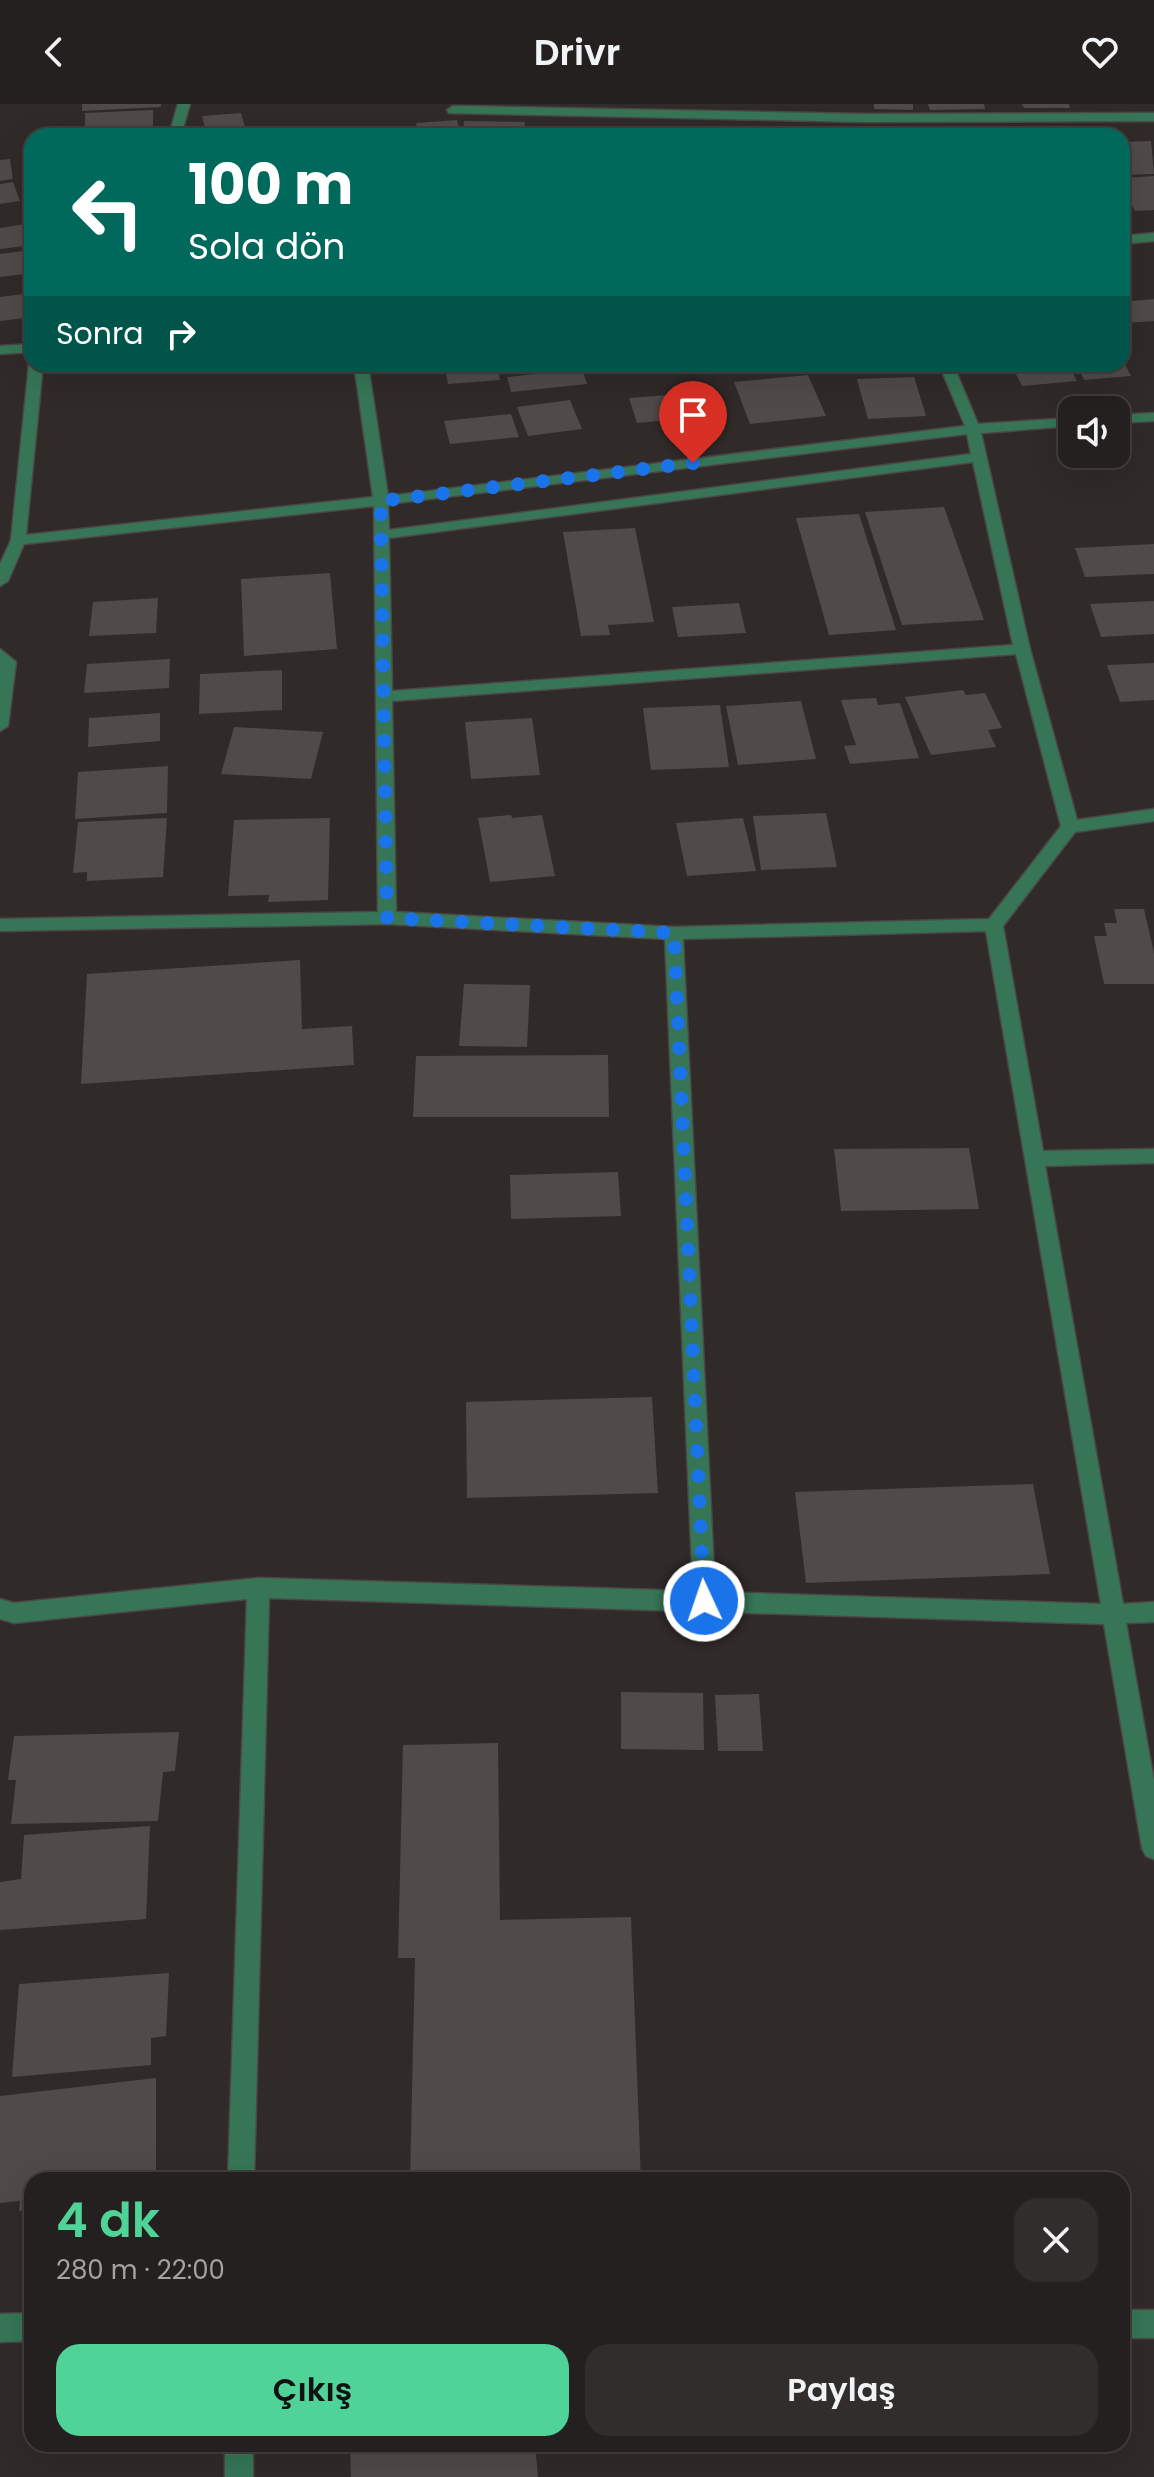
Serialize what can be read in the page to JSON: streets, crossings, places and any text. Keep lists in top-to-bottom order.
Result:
{
  "page": {
    "header": "Drivr",
    "turn": ["100 m", "Sola dön"],
    "then": "Sonra",
    "heading": ["4 dk", "280 m · 22:00"],
    "buttons": ["Çıkış", "Paylaş"]
  }
}
